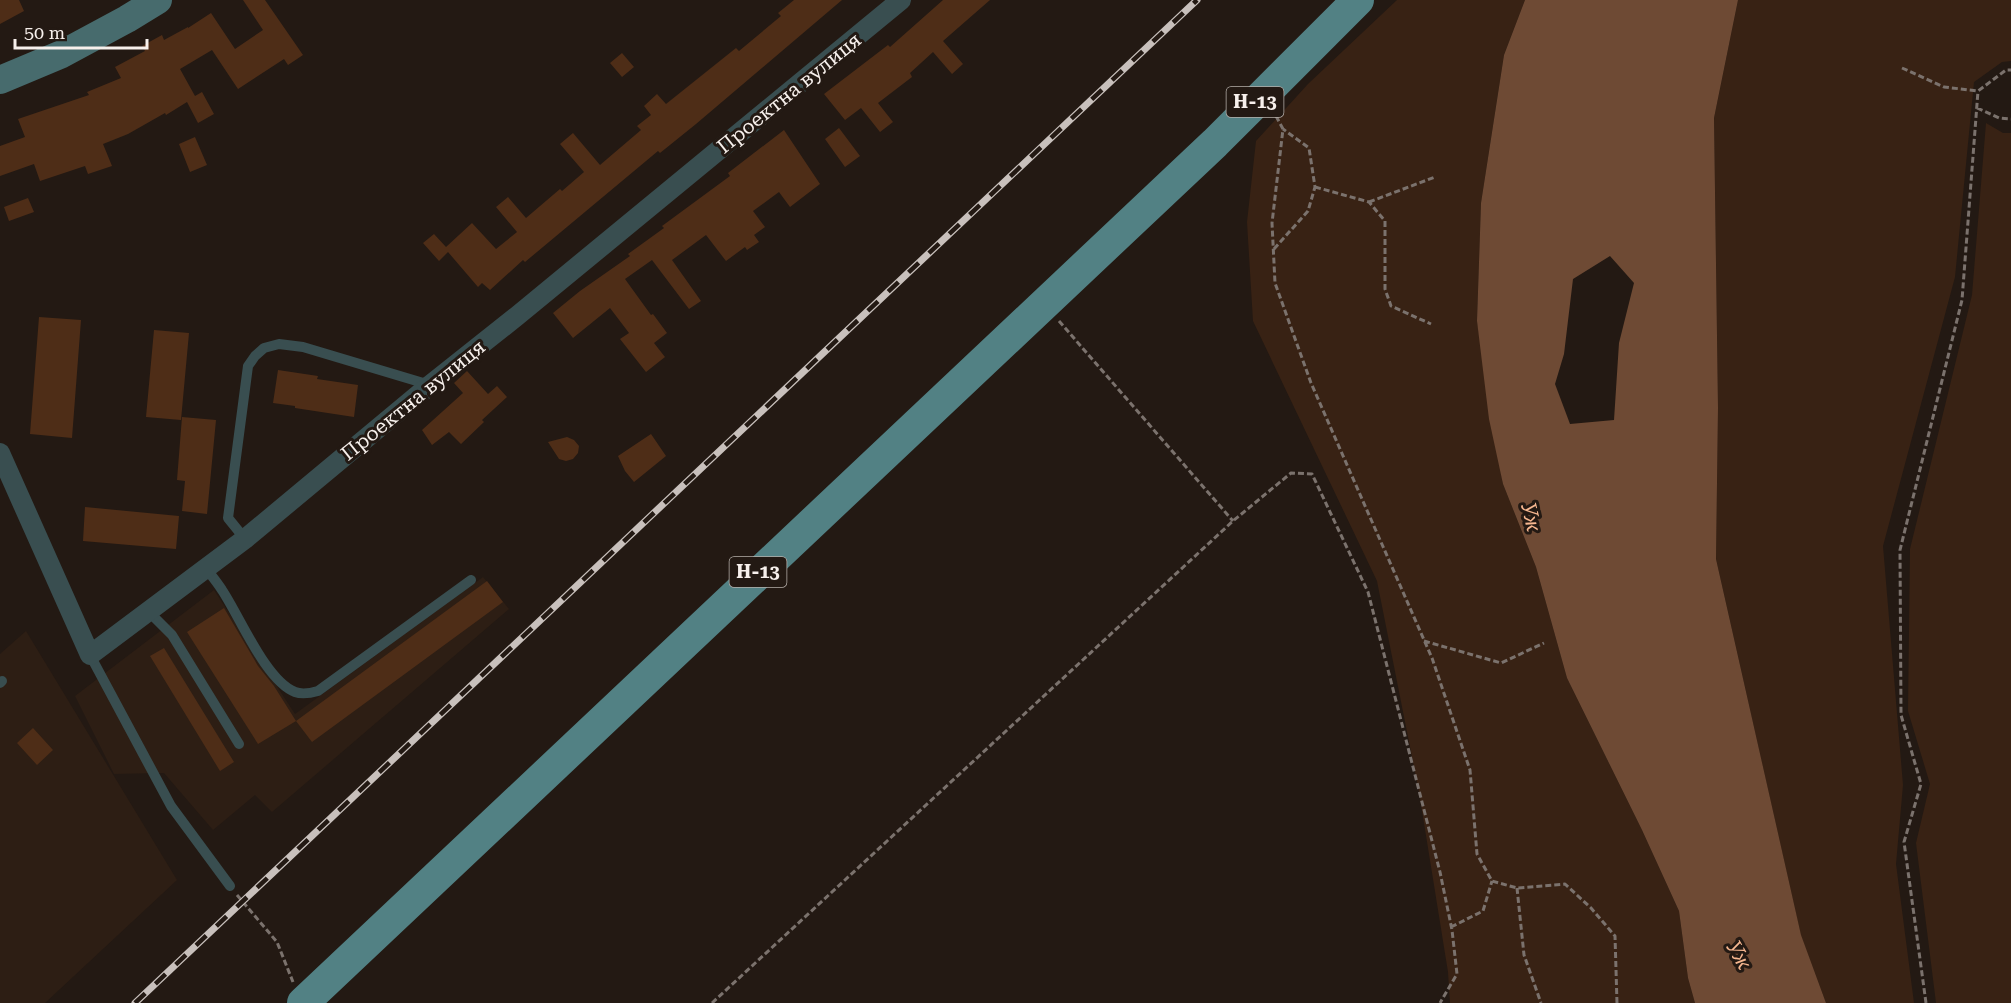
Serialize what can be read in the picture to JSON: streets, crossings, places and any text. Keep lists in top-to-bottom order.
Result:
{
  "streets": {
    "main road": ["Н-13"],
    "street": ["Проектна вулиця"]
  },
  "water": ["Уж"],
  "scale_bar": "50 m"
}
